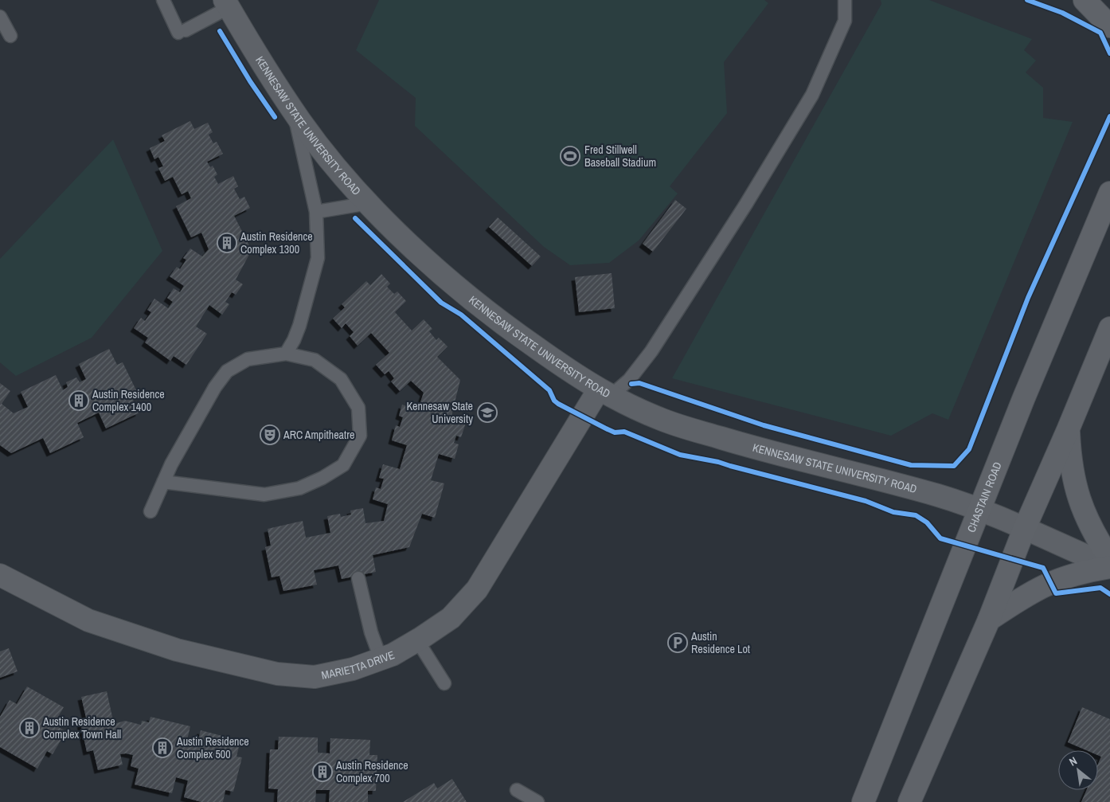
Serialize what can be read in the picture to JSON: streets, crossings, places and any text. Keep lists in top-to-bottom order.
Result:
{
  "streets": {
    "main road": ["CHASTAIN ROAD"],
    "street": ["KENNESAW STATE UNIVERSITY ROAD", "MARIETTA DRIVE"]
  },
  "crossings": [
    ["KENNESAW STATE UNIVERSITY ROAD", "CHASTAIN ROAD"],
    ["KENNESAW STATE UNIVERSITY ROAD", "MARIETTA DRIVE"]
  ],
  "places": {
    "sports": ["Fred Stillwell Baseball Stadium"],
    "building": [
      "Austin Residence Complex 1300",
      "Austin Residence Complex 1400",
      "Austin Residence Complex Town Hall",
      "Austin Residence Complex 500",
      "Austin Residence Complex 700"
    ],
    "school or university": ["Kennesaw State University"],
    "theatre": ["ARC Ampitheatre"],
    "parking": ["Austin Residence Lot"]
  },
  "north": "top left"
}
